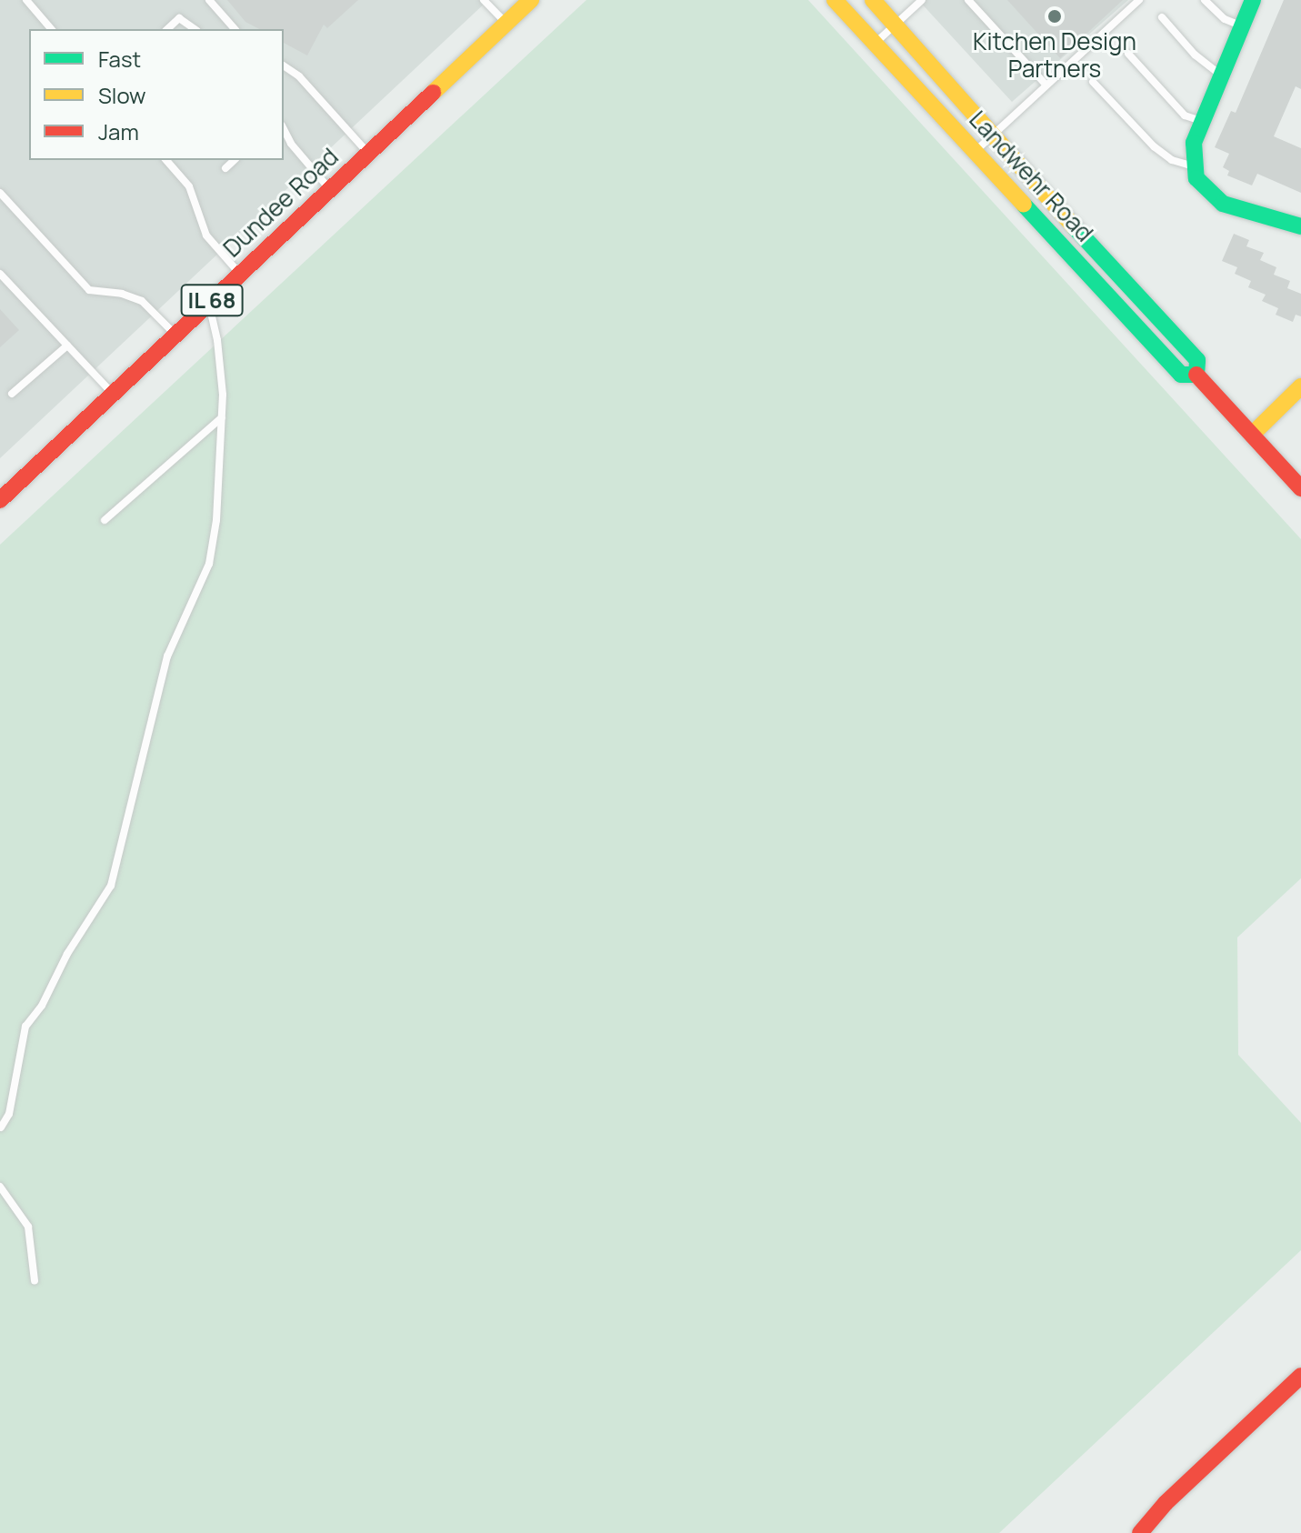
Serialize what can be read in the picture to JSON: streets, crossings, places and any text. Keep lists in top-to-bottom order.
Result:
{
  "streets": {
    "main road": ["Landwehr Road", "Dundee Road", "IL 68"]
  },
  "places": ["Kitchen Design Partners"],
  "legend": ["Fast", "Slow", "Jam"]
}
